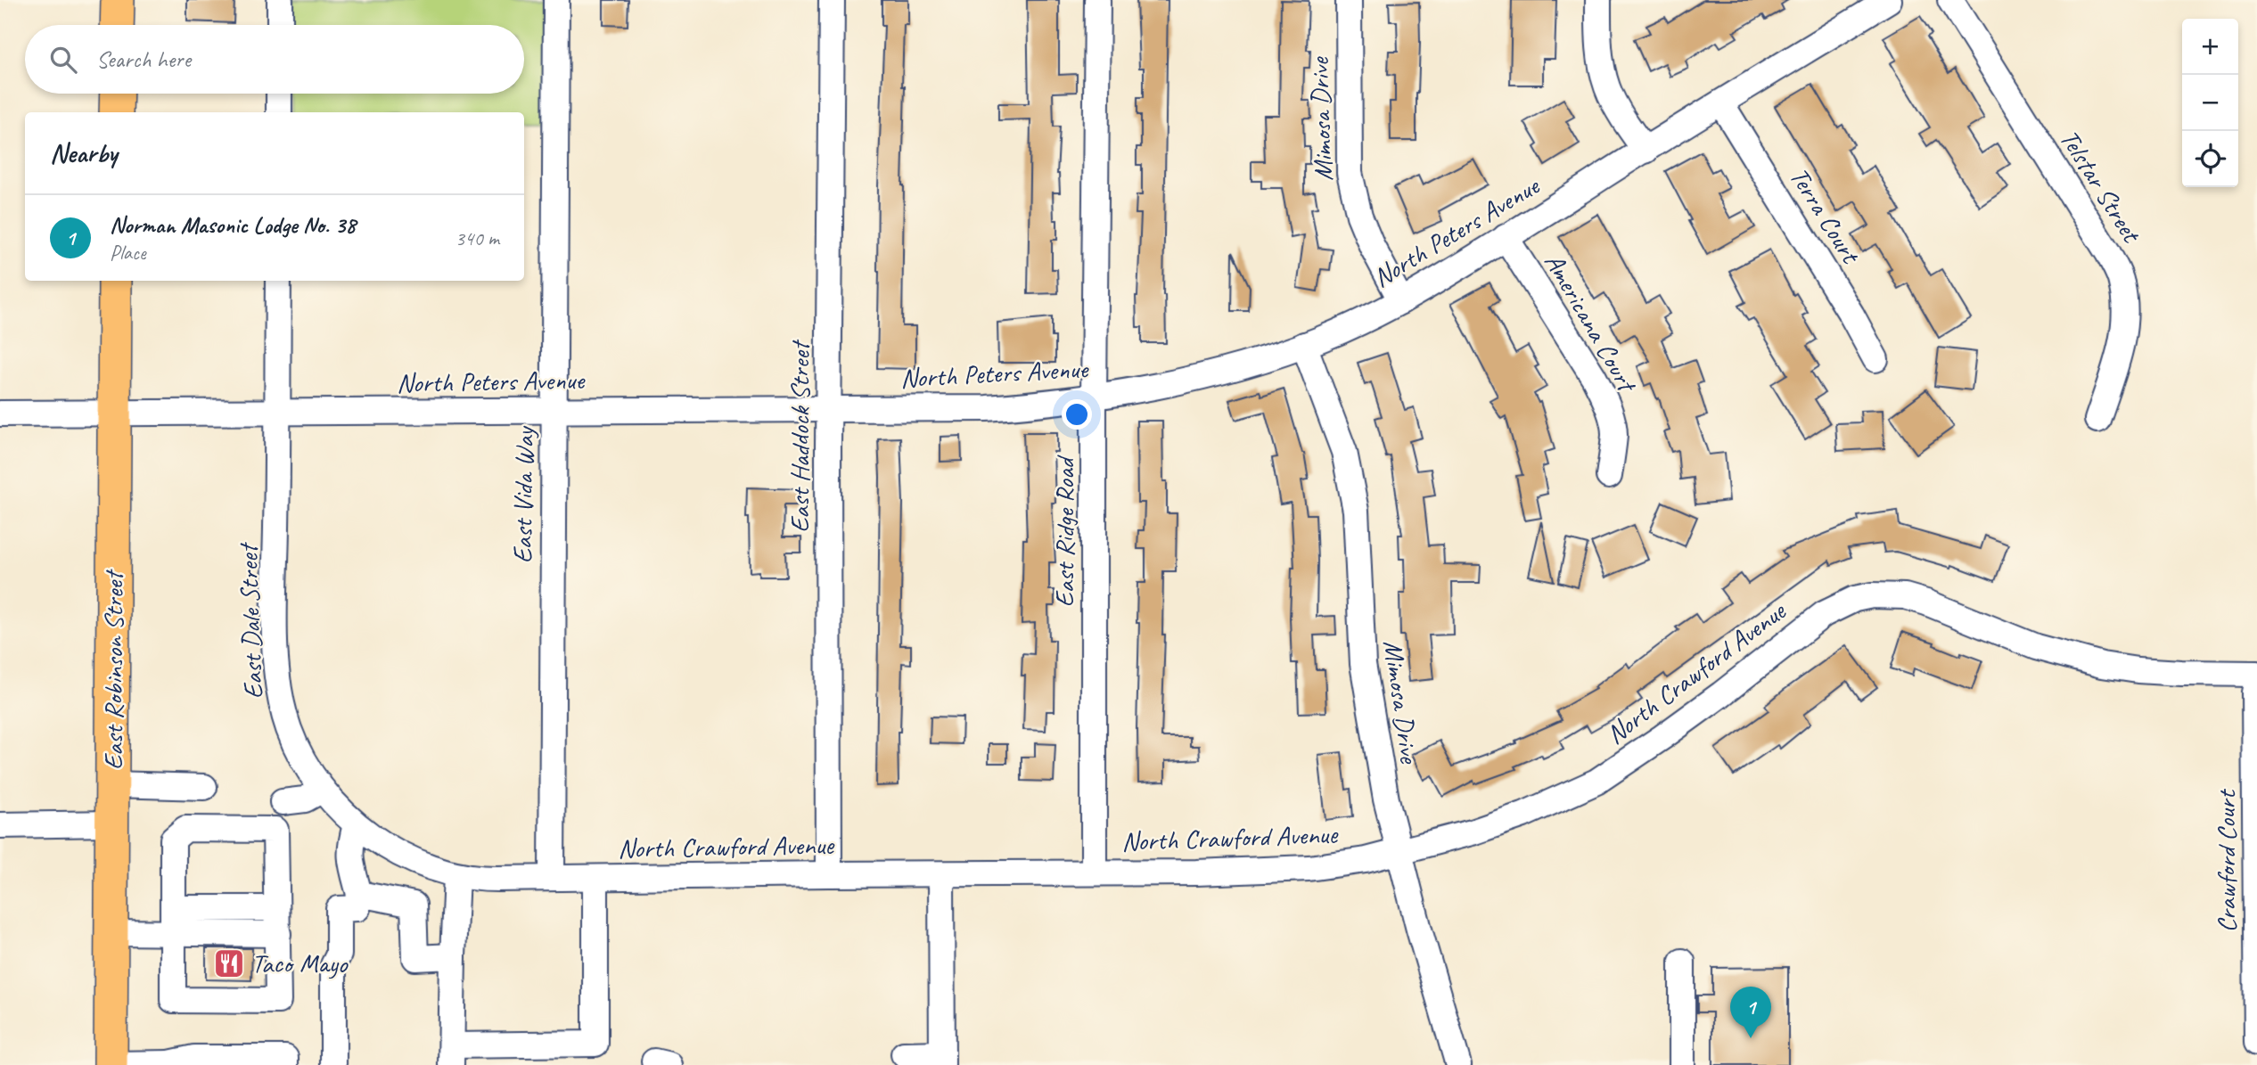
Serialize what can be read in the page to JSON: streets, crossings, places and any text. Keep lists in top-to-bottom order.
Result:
{
  "streets": {
    "main road": ["East Robinson Street"],
    "street": [
      "Mimosa Drive",
      "Telstar Street",
      "Terra Court",
      "North Peters Avenue",
      "Americana Court",
      "East Haddock Street",
      "East Vida Way",
      "East Ridge Road",
      "East Dale Street",
      "North Crawford Avenue",
      "Crawford Court"
    ]
  },
  "crossings": [
    ["Mimosa Drive", "North Peters Avenue"],
    ["Mimosa Drive", "North Crawford Avenue"],
    ["Terra Court", "North Peters Avenue"],
    ["North Peters Avenue", "Americana Court"],
    ["North Peters Avenue", "East Haddock Street"],
    ["North Peters Avenue", "East Vida Way"],
    ["North Peters Avenue", "East Ridge Road"],
    ["North Peters Avenue", "East Dale Street"],
    ["North Peters Avenue", "East Robinson Street"],
    ["East Haddock Street", "North Crawford Avenue"],
    ["East Vida Way", "North Crawford Avenue"],
    ["East Ridge Road", "North Crawford Avenue"],
    ["East Dale Street", "North Crawford Avenue"]
  ],
  "places": {
    "restaurant": ["Taco Mayo"]
  },
  "page": {
    "map_buttons": ["+", "−"],
    "search": "Search here",
    "heading": "Nearby",
    "list": [
      {
        "mark": "1",
        "name": "Norman Masonic Lodge No. 38",
        "note": "Place",
        "value": "340 m"
      }
    ],
    "pins": "1"
  }
}
